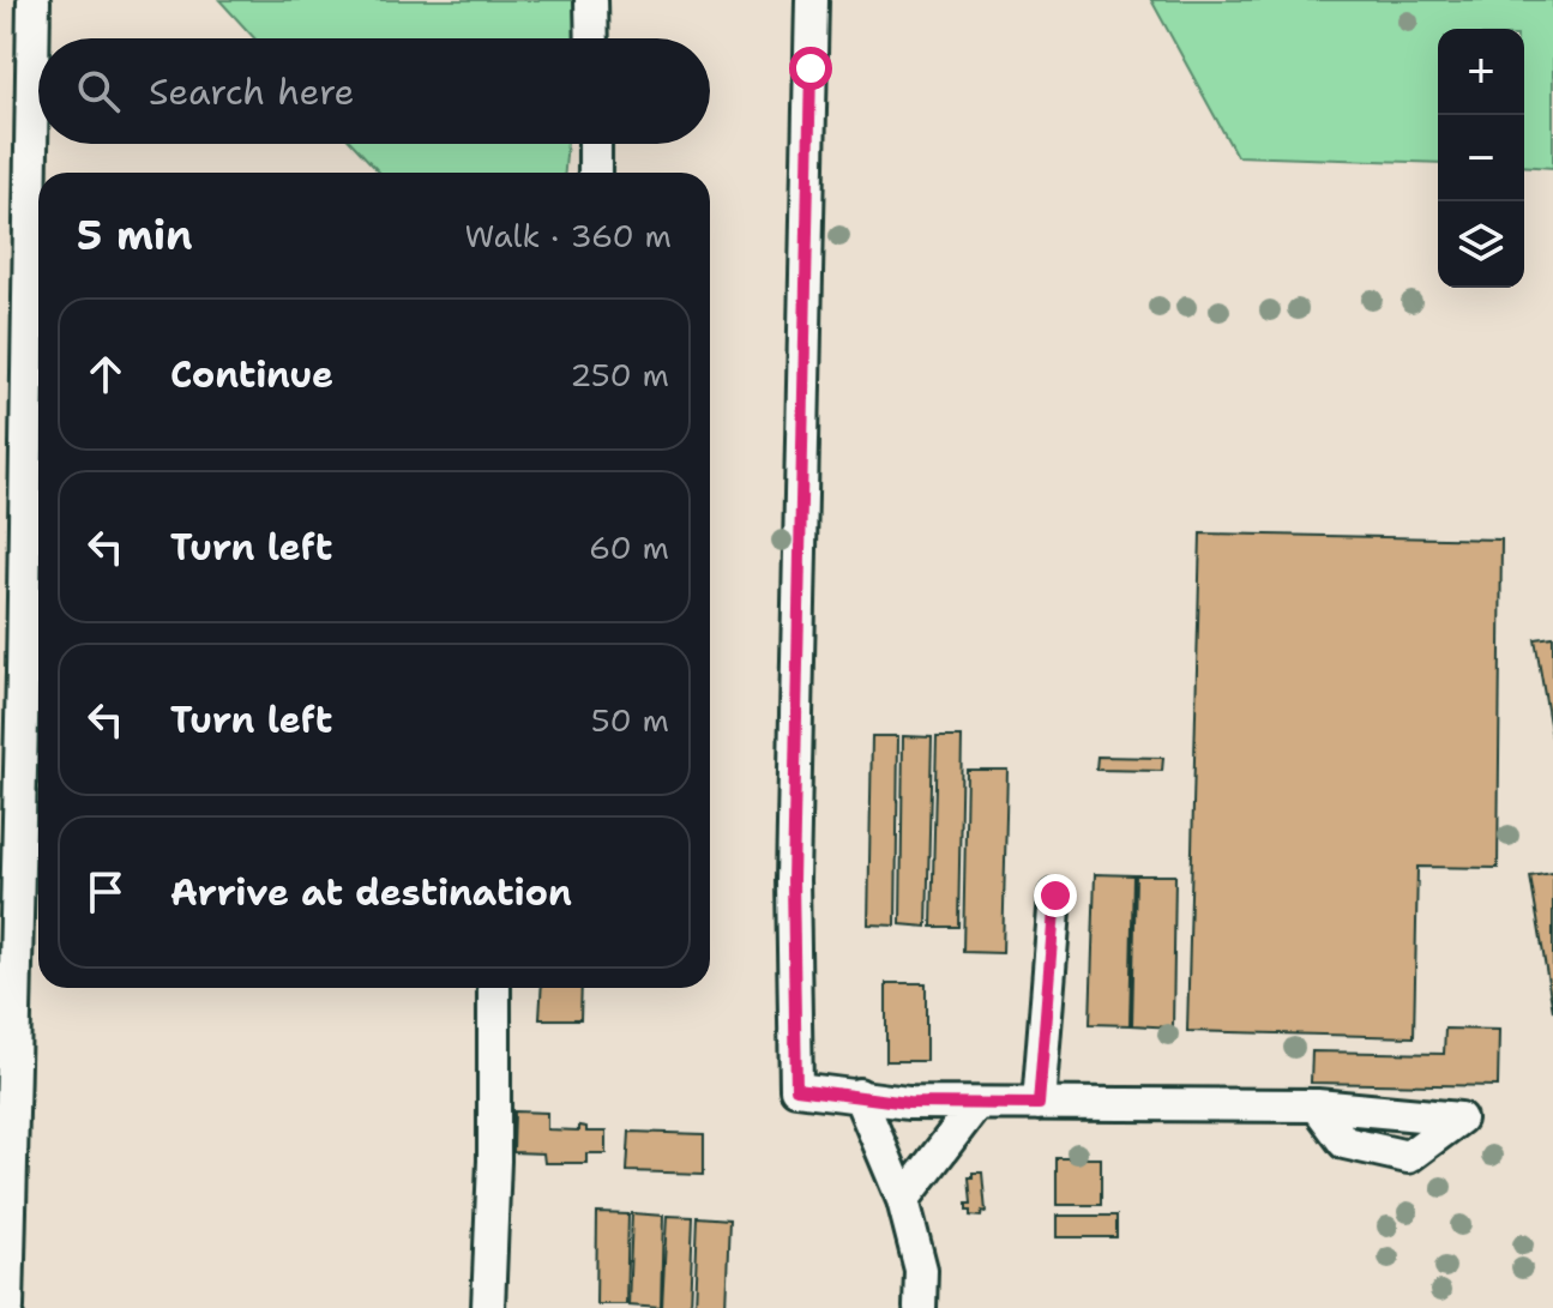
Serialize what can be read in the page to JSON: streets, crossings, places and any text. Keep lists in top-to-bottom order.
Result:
{
  "page": {
    "map_buttons": ["+", "−"],
    "search": "Search here",
    "heading": ["5 min", "Walk · 360 m"],
    "list": [
      ["Continue", "250 m"],
      ["Turn left", "60 m"],
      ["Turn left", "50 m"],
      "Arrive at destination"
    ]
  }
}
